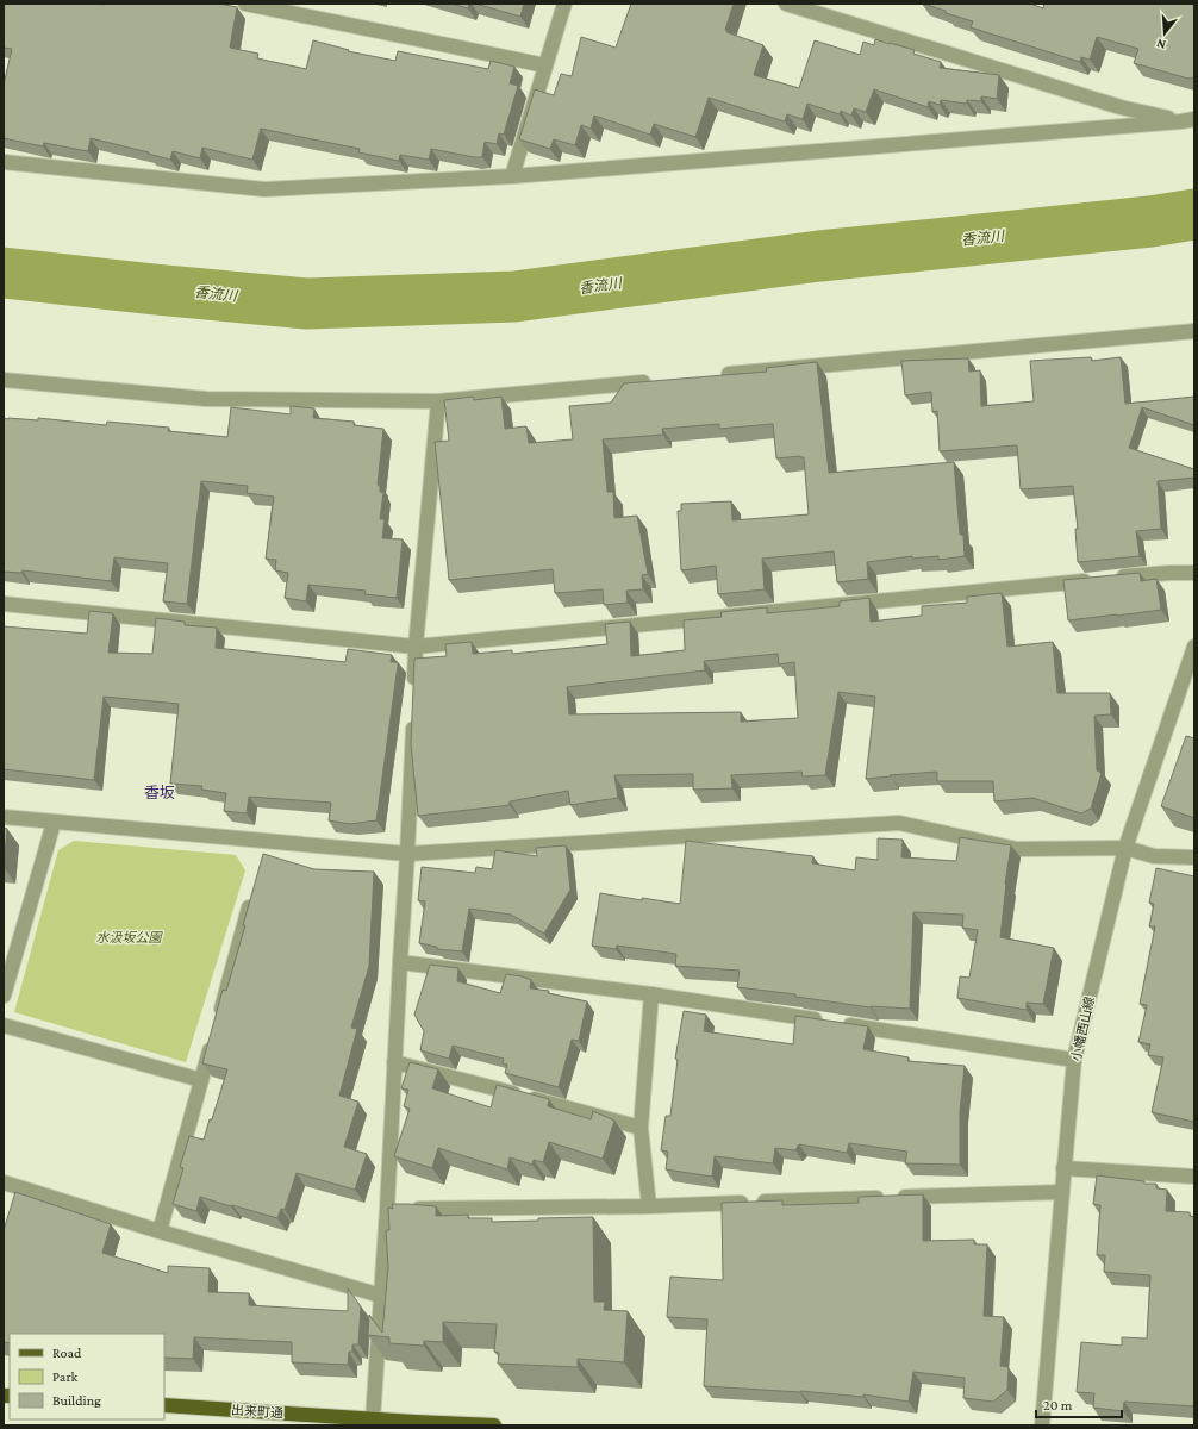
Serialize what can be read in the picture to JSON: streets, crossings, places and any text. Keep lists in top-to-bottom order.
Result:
{
  "streets": {
    "main road": ["出来町通"],
    "street": ["小幡西山線"]
  },
  "districts": ["香坂"],
  "water": ["香流川"],
  "parks": ["水汲坂公園"],
  "legend": ["Road", "Park", "Building"],
  "scale_bar": "20 m",
  "north": "bottom"
}
